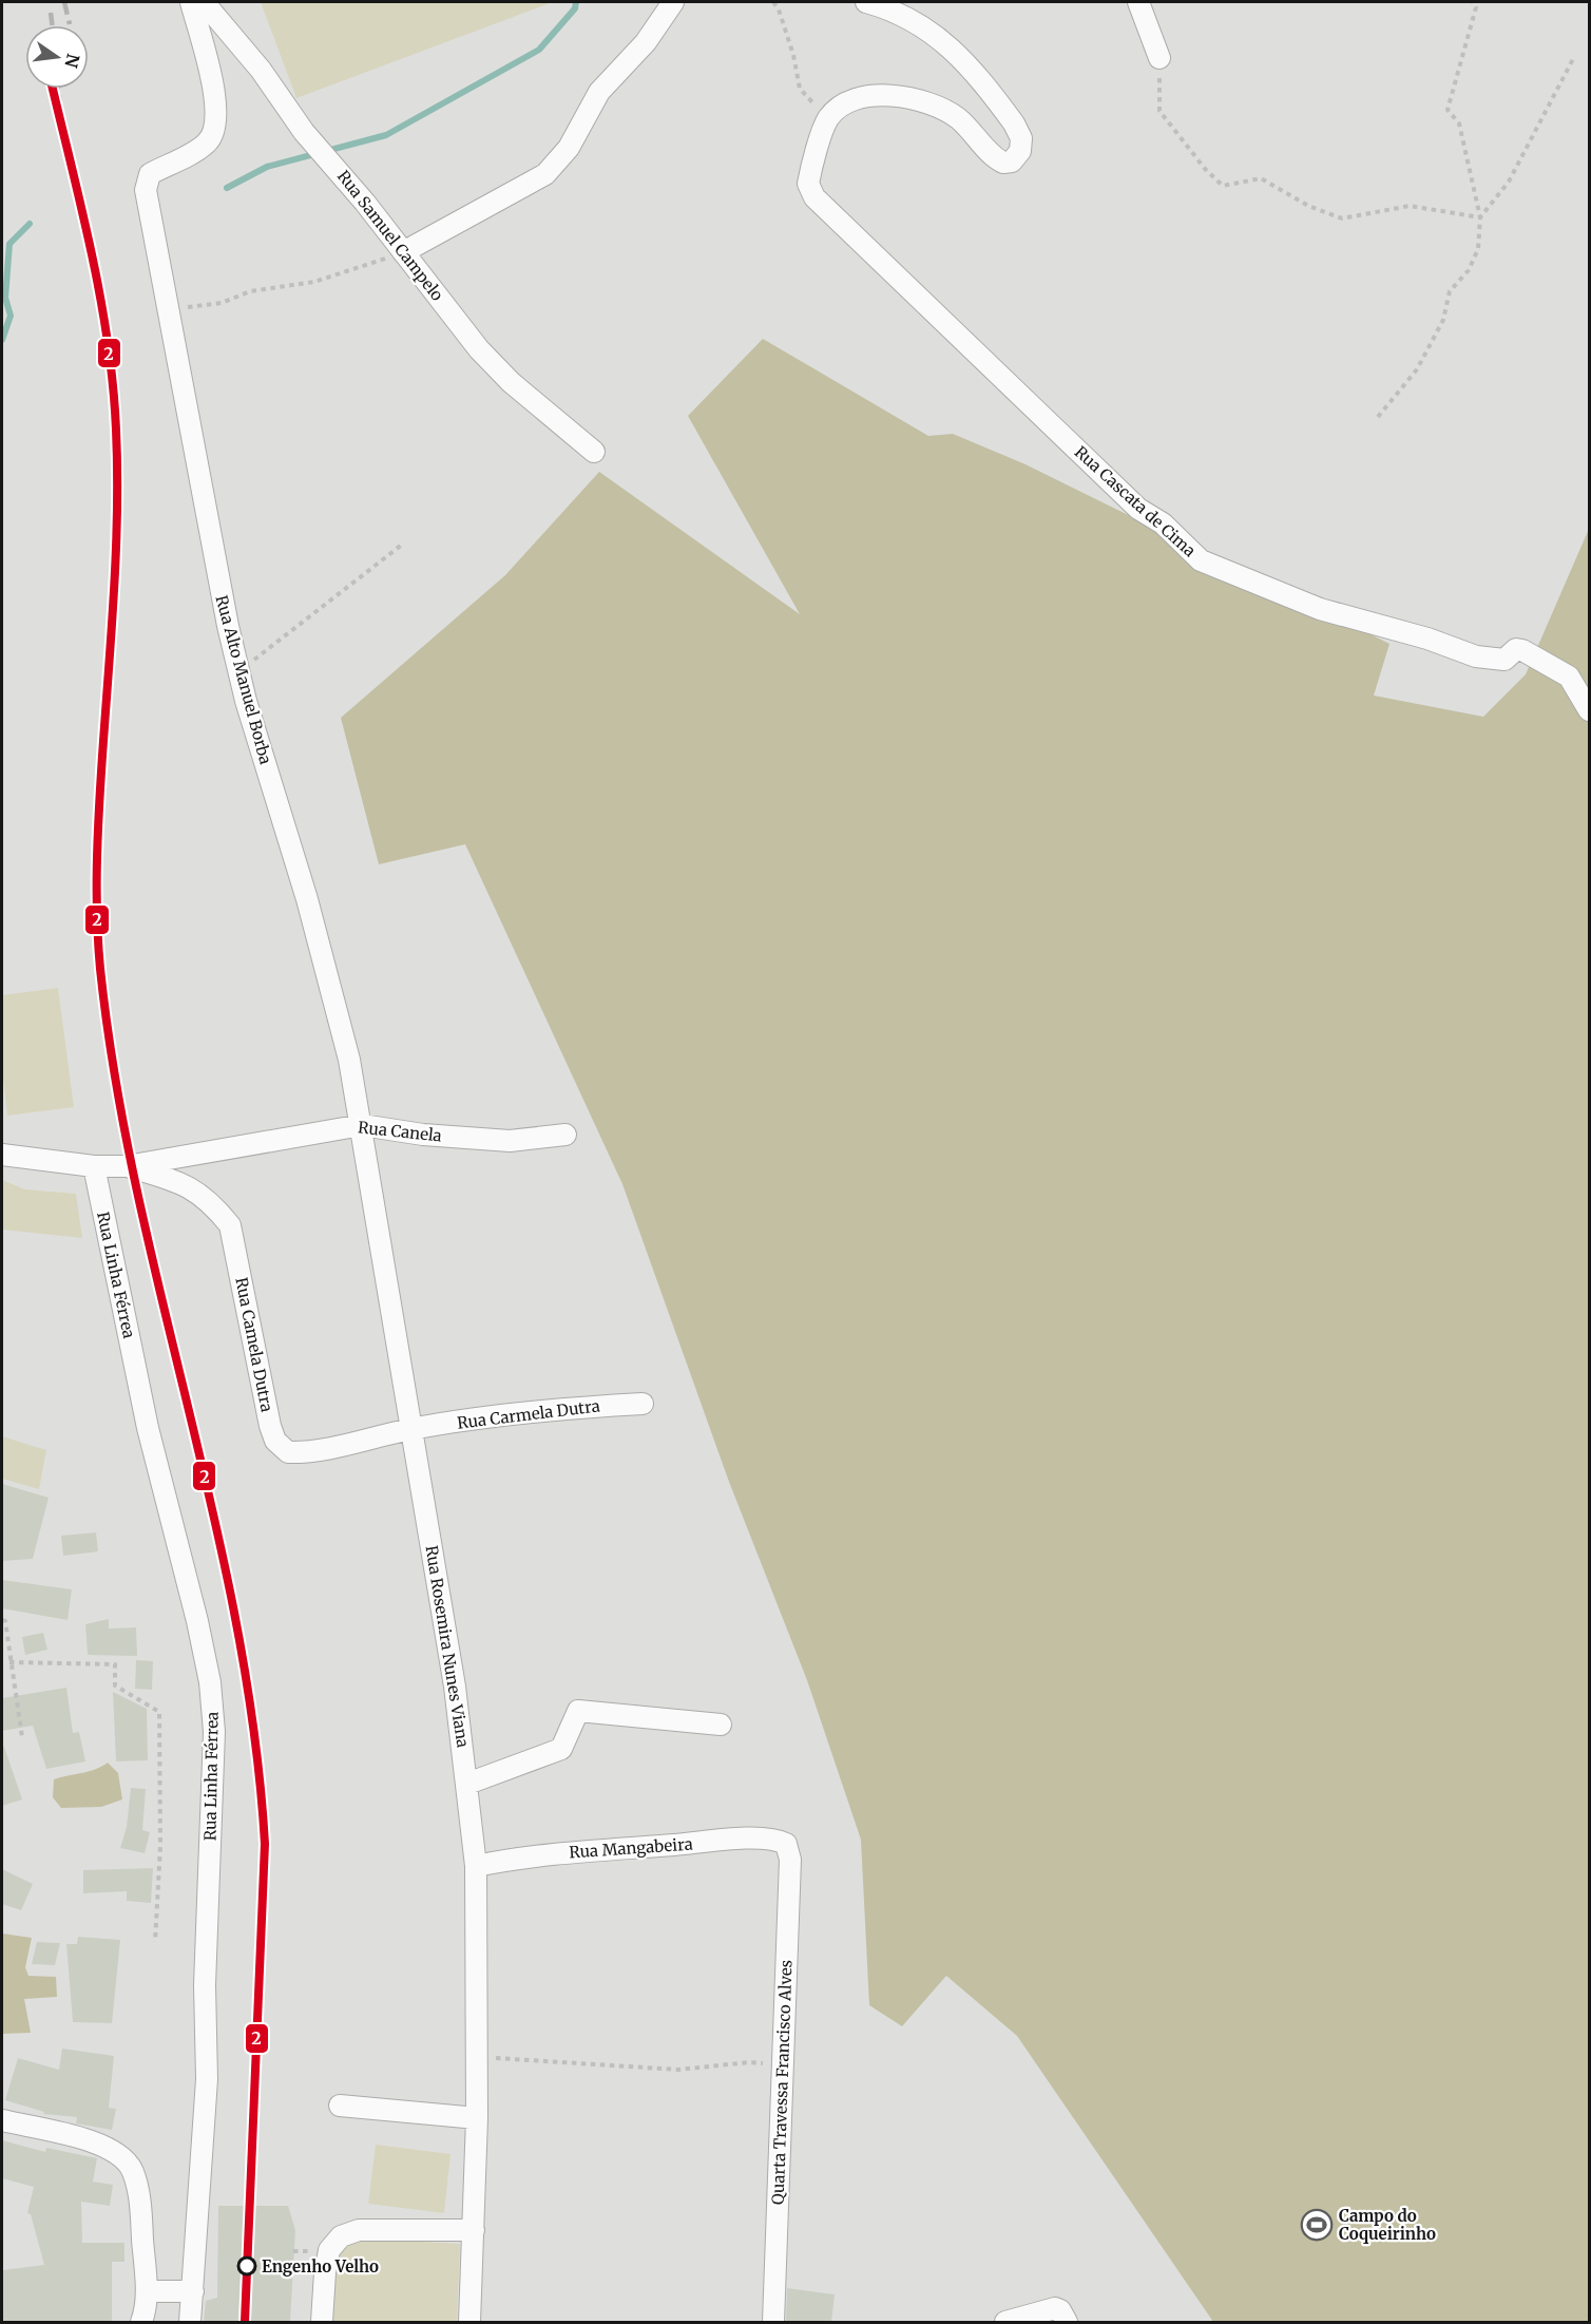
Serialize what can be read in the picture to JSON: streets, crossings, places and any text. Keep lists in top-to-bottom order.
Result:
{
  "streets": {
    "street": [
      "Rua Samuel Campelo",
      "Rua Cascata de Cima",
      "Rua Alto Manuel Borba",
      "Rua Canela",
      "Rua Linha Férrea",
      "Rua Camela Dutra",
      "Rua Carmela Dutra",
      "Rua Rosemira Nunes Viana",
      "Rua Mangabeira",
      "Quarta Travessa Francisco Alves"
    ]
  },
  "crossings": [
    ["Rua Alto Manuel Borba", "Rua Canela"],
    ["Rua Alto Manuel Borba", "Rua Rosemira Nunes Viana"],
    ["Rua Canela", "Rua Camela Dutra"],
    ["Rua Camela Dutra", "Rua Carmela Dutra"],
    ["Rua Camela Dutra", "Rua Rosemira Nunes Viana"],
    ["Rua Carmela Dutra", "Rua Rosemira Nunes Viana"],
    ["Rua Rosemira Nunes Viana", "Rua Mangabeira"],
    ["Rua Mangabeira", "Quarta Travessa Francisco Alves"]
  ],
  "places": {
    "sports": ["Campo do Coqueirinho"],
    "other": ["Engenho Velho"]
  },
  "lines": ["transit line 2"],
  "north": "right"
}
